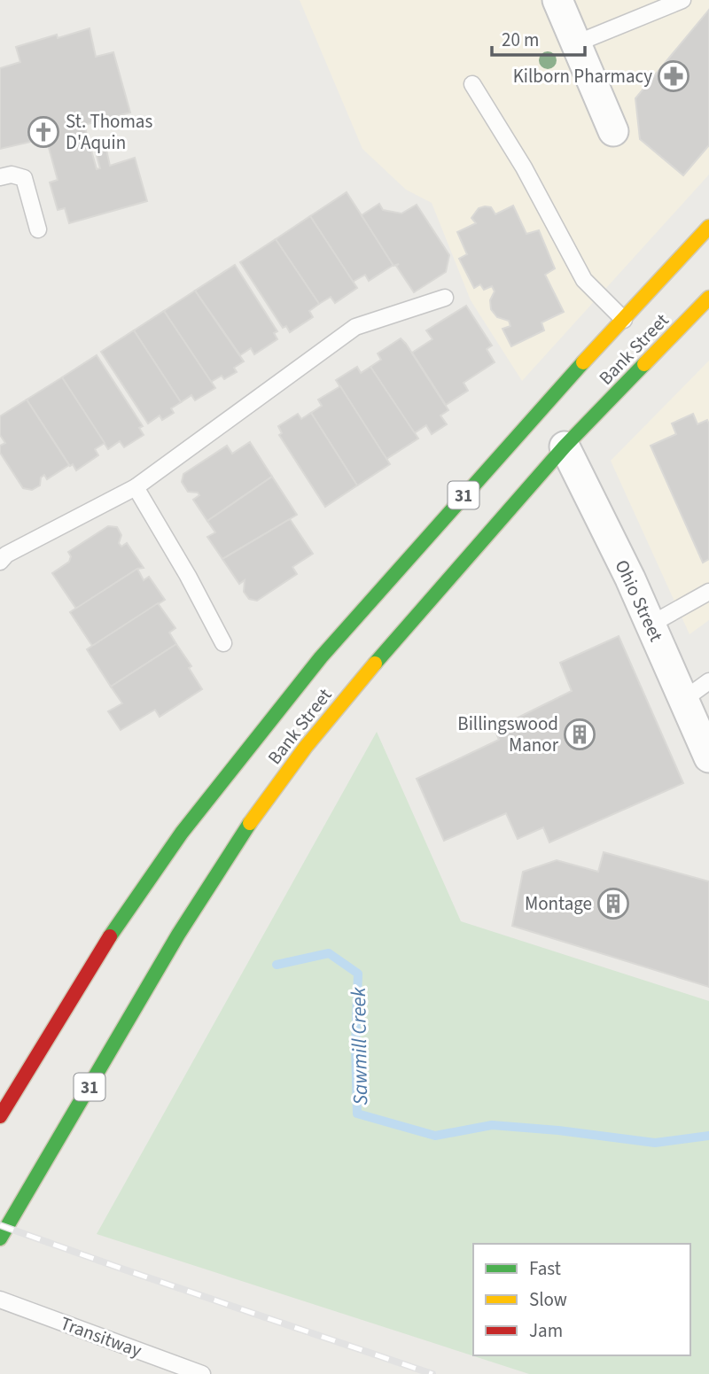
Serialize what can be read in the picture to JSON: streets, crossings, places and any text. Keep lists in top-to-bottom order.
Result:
{
  "streets": {
    "main road": ["Bank Street", "31"],
    "street": ["Ohio Street"],
    "lane": ["Transitway"]
  },
  "crossings": [
    ["Bank Street", "Ohio Street"]
  ],
  "water": ["Sawmill Creek"],
  "places": {
    "pharmacy": ["Kilborn Pharmacy"],
    "church": ["St. Thomas D'Aquin"],
    "building": ["Billingswood Manor", "Montage"]
  },
  "legend": ["Fast", "Slow", "Jam"],
  "scale_bar": "20 m"
}
